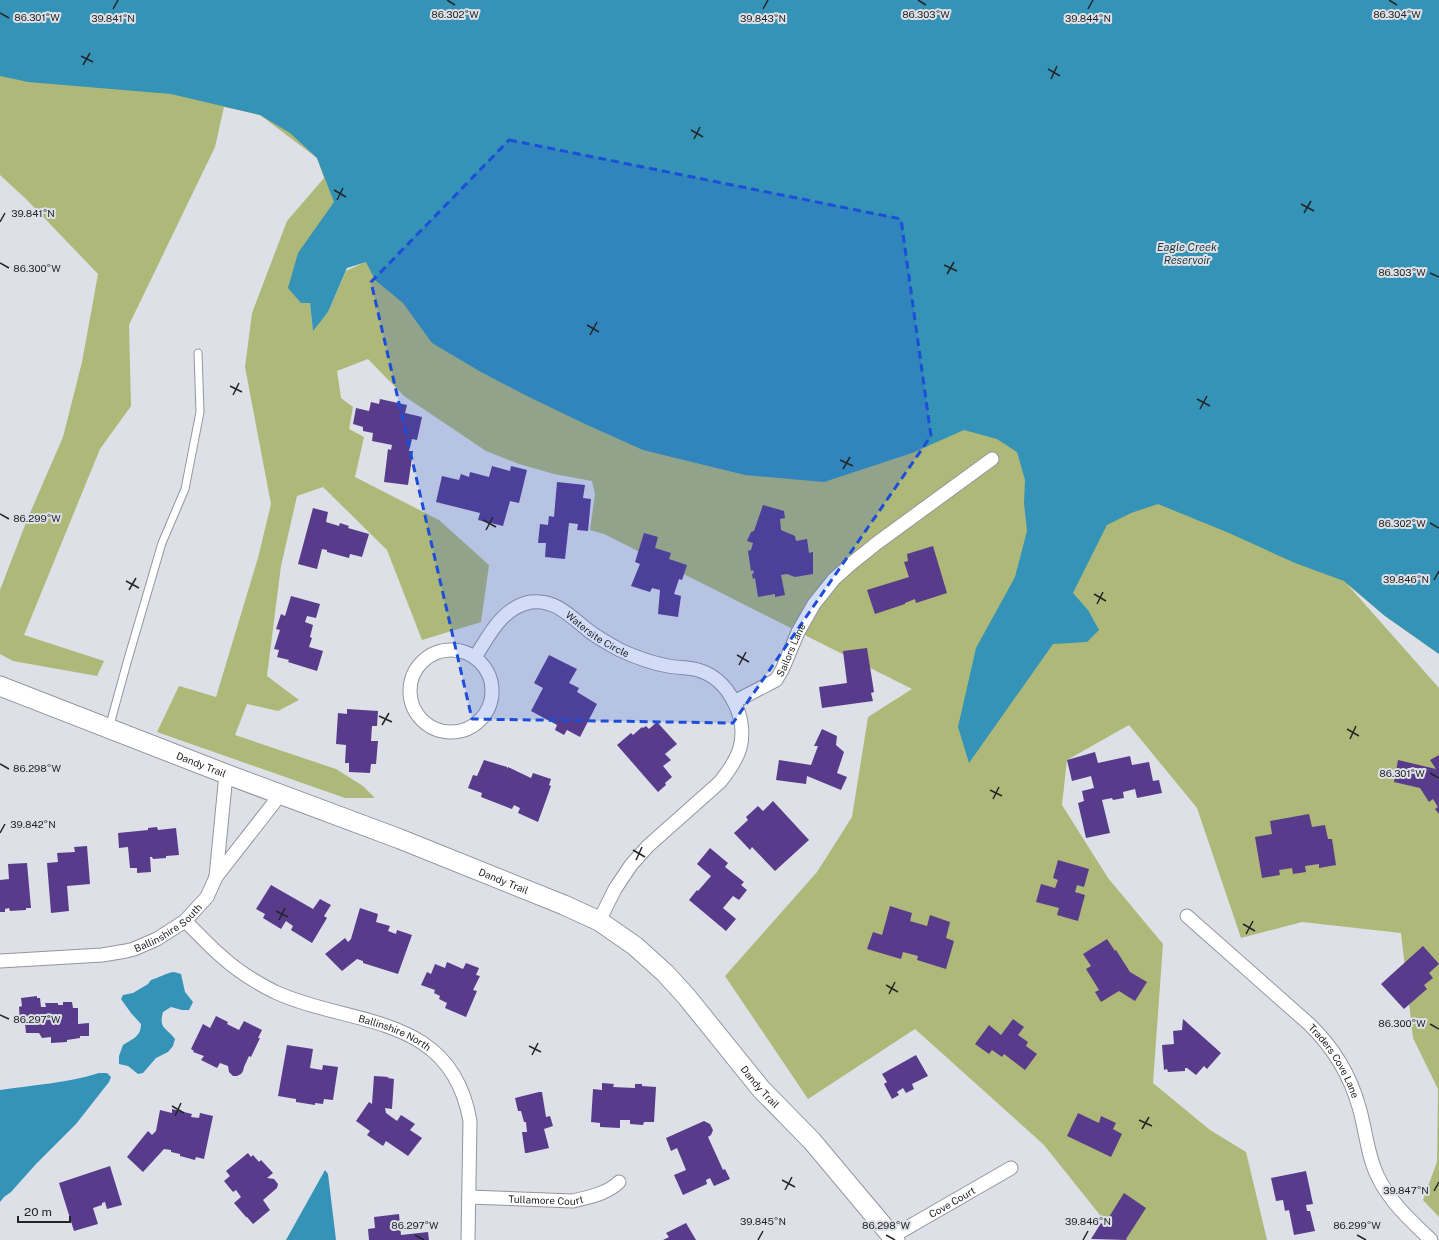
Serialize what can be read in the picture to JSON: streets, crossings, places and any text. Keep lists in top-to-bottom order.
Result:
{
  "streets": {
    "street": [
      "Watersite Circle",
      "Sailors Lane",
      "Dandy Trail",
      "Ballinshire South",
      "Ballinshire North",
      "Traders Cove Lane",
      "Tullamore Court",
      "Cove Court"
    ]
  },
  "crossings": [
    ["Watersite Circle", "Sailors Lane"],
    ["Dandy Trail", "Ballinshire South"],
    ["Dandy Trail", "Cove Court"],
    ["Ballinshire South", "Ballinshire North"],
    ["Ballinshire North", "Tullamore Court"]
  ],
  "water": ["Eagle Creek Reservoir"],
  "scale_bar": "20 m",
  "coordinates": [
    "86.302°W",
    "86.303°W",
    "86.304°W",
    "86.301°W",
    "39.841°N",
    "39.843°N",
    "39.844°N",
    "86.300°W",
    "86.299°W",
    "39.846°N",
    "86.298°W",
    "39.842°N",
    "86.297°W",
    "39.847°N",
    "39.845°N"
  ]
}
